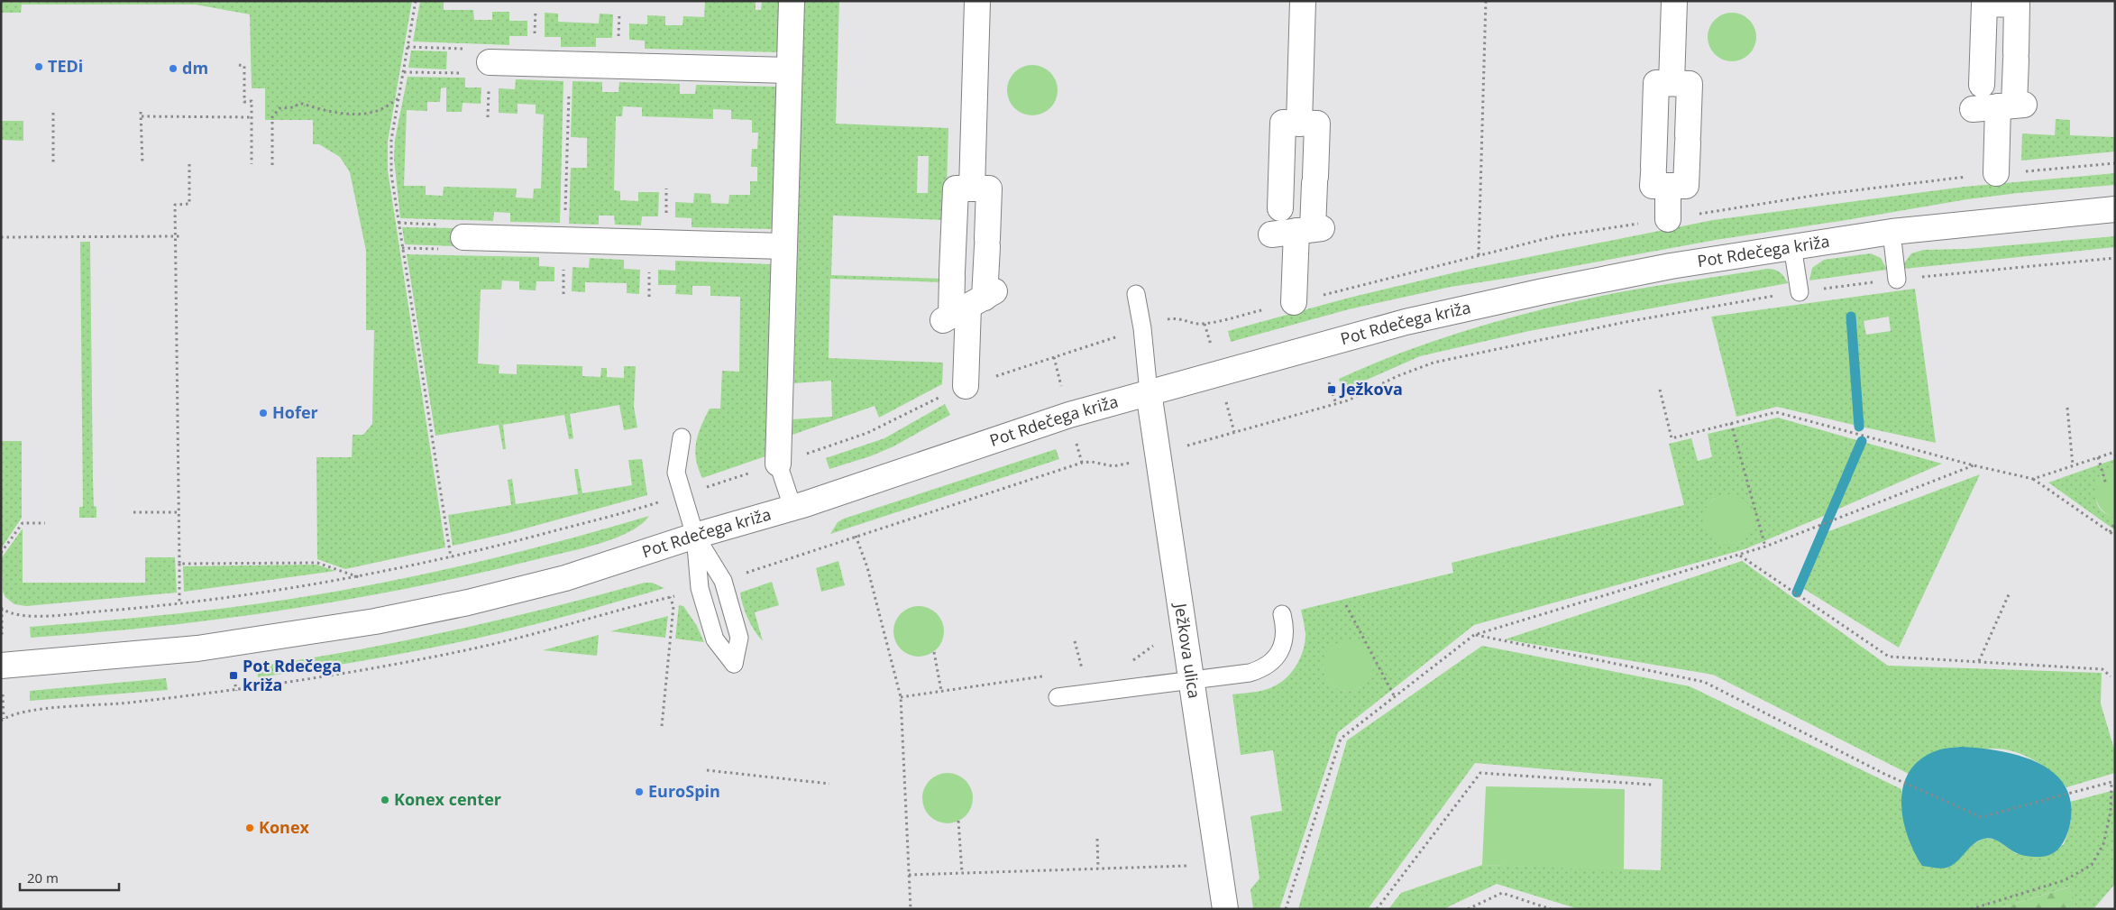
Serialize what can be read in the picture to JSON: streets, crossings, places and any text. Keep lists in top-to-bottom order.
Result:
{
  "streets": {
    "street": ["Pot Rdečega križa", "Ježkova ulica"]
  },
  "crossings": [
    ["Pot Rdečega križa", "Ježkova ulica"]
  ],
  "places": {
    "other": [
      "TEDi",
      "dm",
      "Hofer",
      "EuroSpin",
      "Konex center",
      "Konex"
    ],
    "transit": ["Ježkova", "Pot Rdečega križa"]
  },
  "scale_bar": "20 m"
}
